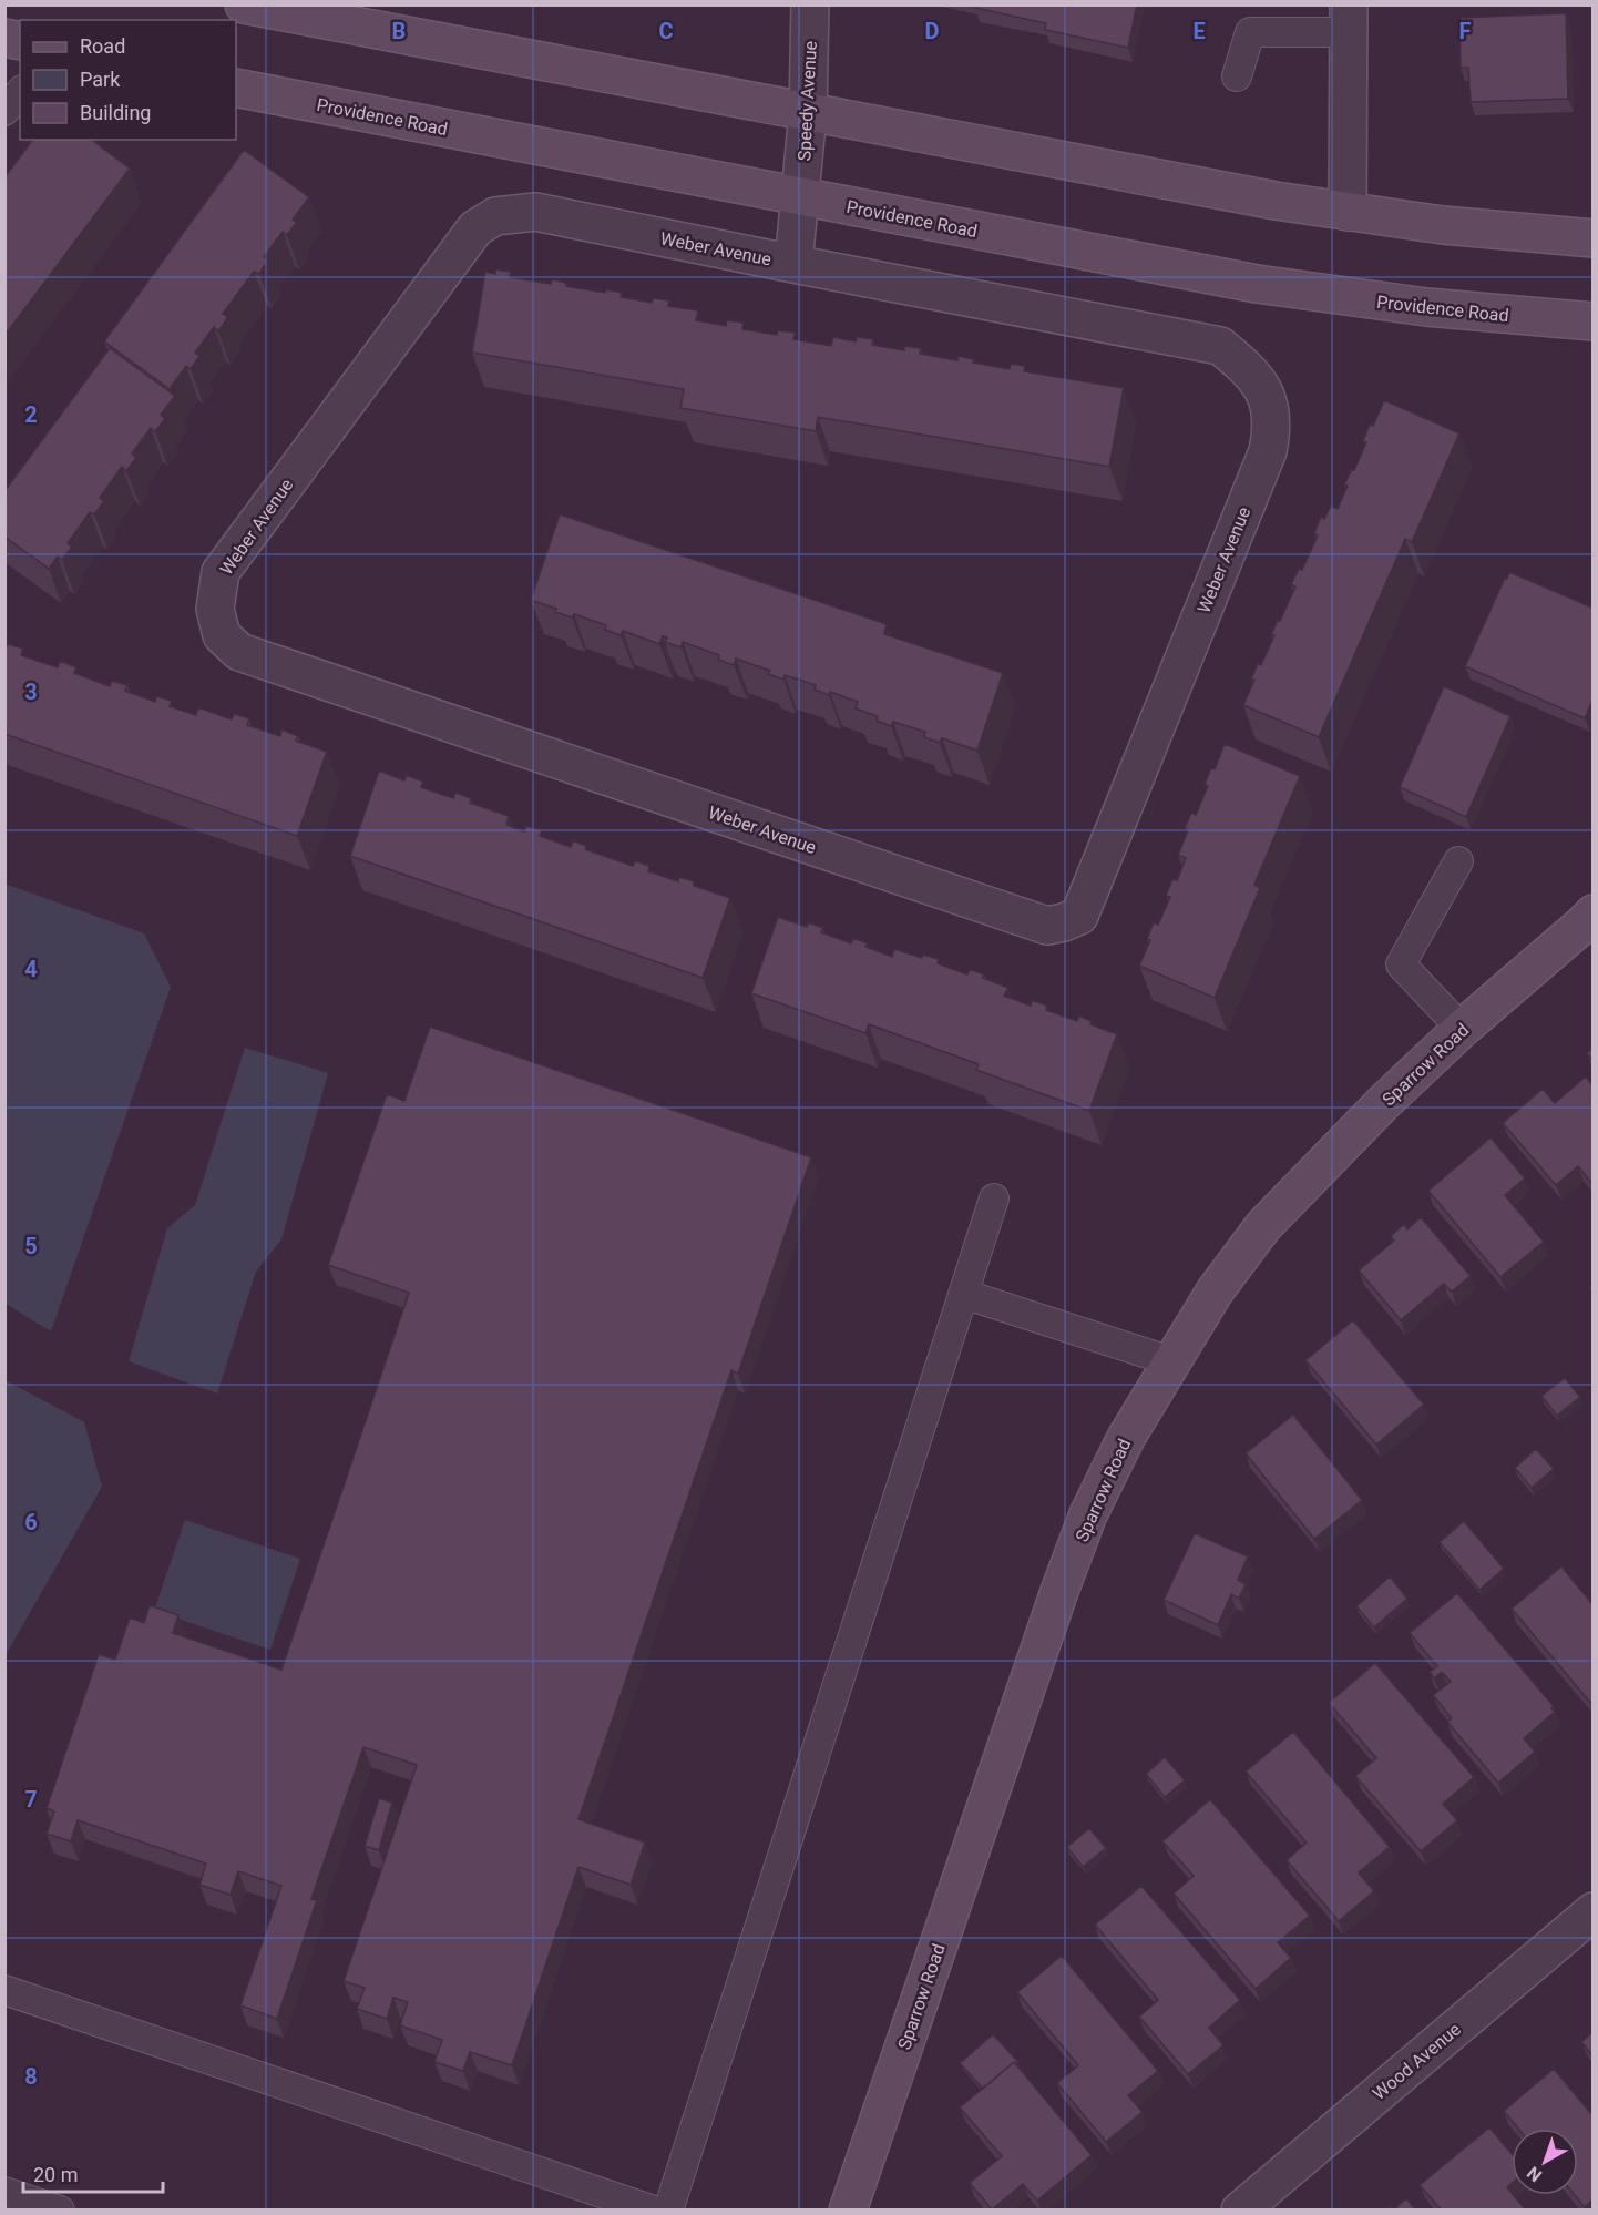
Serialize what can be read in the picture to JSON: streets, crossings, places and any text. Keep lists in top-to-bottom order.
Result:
{
  "streets": {
    "main road": ["Providence Road", "Sparrow Road"],
    "street": ["Speedy Avenue", "Weber Avenue", "Wood Avenue"]
  },
  "crossings": [
    ["Speedy Avenue", "Providence Road"],
    ["Speedy Avenue", "Weber Avenue"],
    ["Providence Road", "Weber Avenue"]
  ],
  "legend": ["Road", "Park", "Building"],
  "scale_bar": "20 m",
  "north": "bottom left",
  "grid": {
    "columns": [
      "B",
      "C",
      "D",
      "E",
      "F"
    ],
    "rows": [
      "2",
      "3",
      "4",
      "5",
      "6",
      "7",
      "8"
    ]
  }
}
